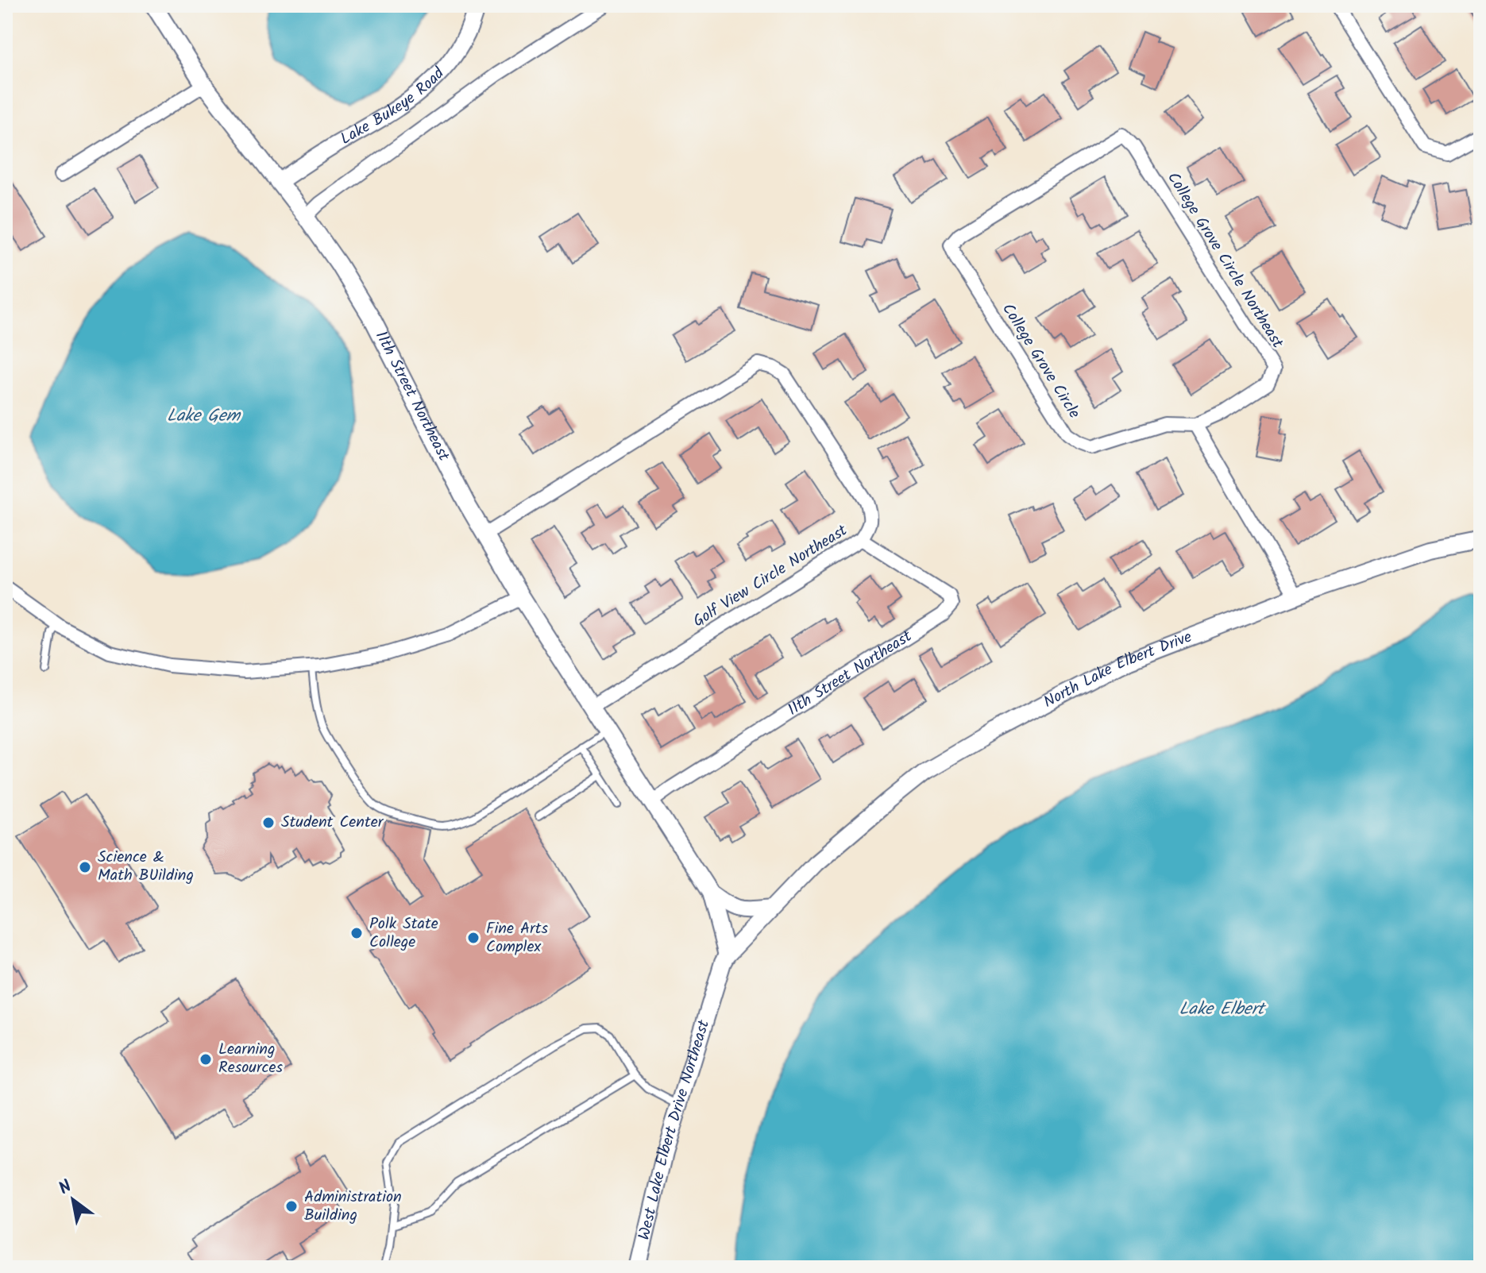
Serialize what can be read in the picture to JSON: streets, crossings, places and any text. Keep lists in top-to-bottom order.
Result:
{
  "streets": {
    "street": [
      "Lake Bukeye Road",
      "College Grove Circle Northeast",
      "College Grove Circle",
      "11th Street Northeast",
      "Golf View Circle Northeast",
      "North Lake Elbert Drive",
      "West Lake Elbert Drive Northeast"
    ]
  },
  "crossings": [
    ["Lake Bukeye Road", "11th Street Northeast"],
    ["College Grove Circle Northeast", "College Grove Circle"],
    ["11th Street Northeast", "Golf View Circle Northeast"],
    ["11th Street Northeast", "North Lake Elbert Drive"],
    ["11th Street Northeast", "West Lake Elbert Drive Northeast"],
    ["North Lake Elbert Drive", "West Lake Elbert Drive Northeast"]
  ],
  "water": ["Lake Gem", "Lake Elbert"],
  "places": [
    "Student Center",
    "Science & Math BUilding",
    "Polk State College",
    "Fine Arts Complex",
    "Learning Resources",
    "Administration Building"
  ],
  "north": "top left"
}
